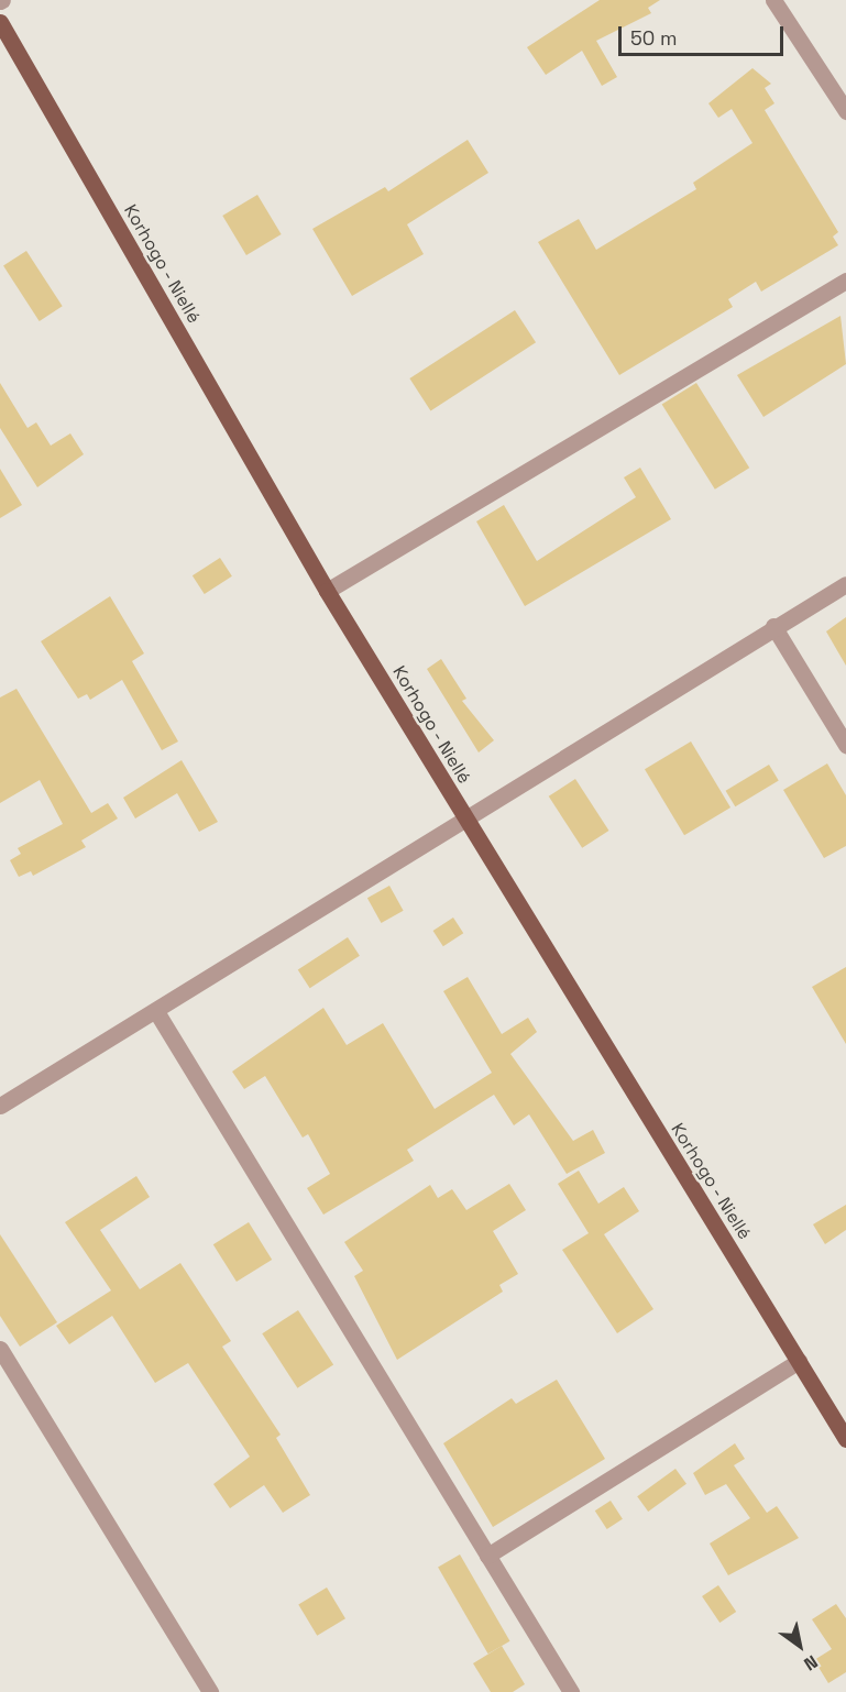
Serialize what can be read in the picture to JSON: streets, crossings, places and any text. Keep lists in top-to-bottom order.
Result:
{
  "streets": {
    "main road": ["Korhogo - Niellé"]
  },
  "scale_bar": "50 m",
  "north": "bottom right"
}
